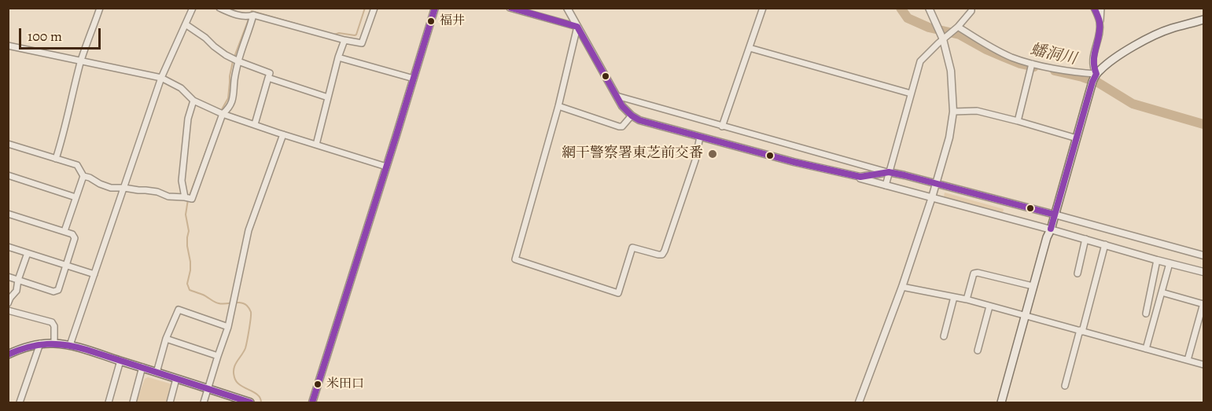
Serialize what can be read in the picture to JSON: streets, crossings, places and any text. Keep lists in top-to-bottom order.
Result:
{
  "water": ["蟠洞川"],
  "places": ["福井", "網干警察署東芝前交番", "米田口"],
  "scale_bar": "100 m"
}
